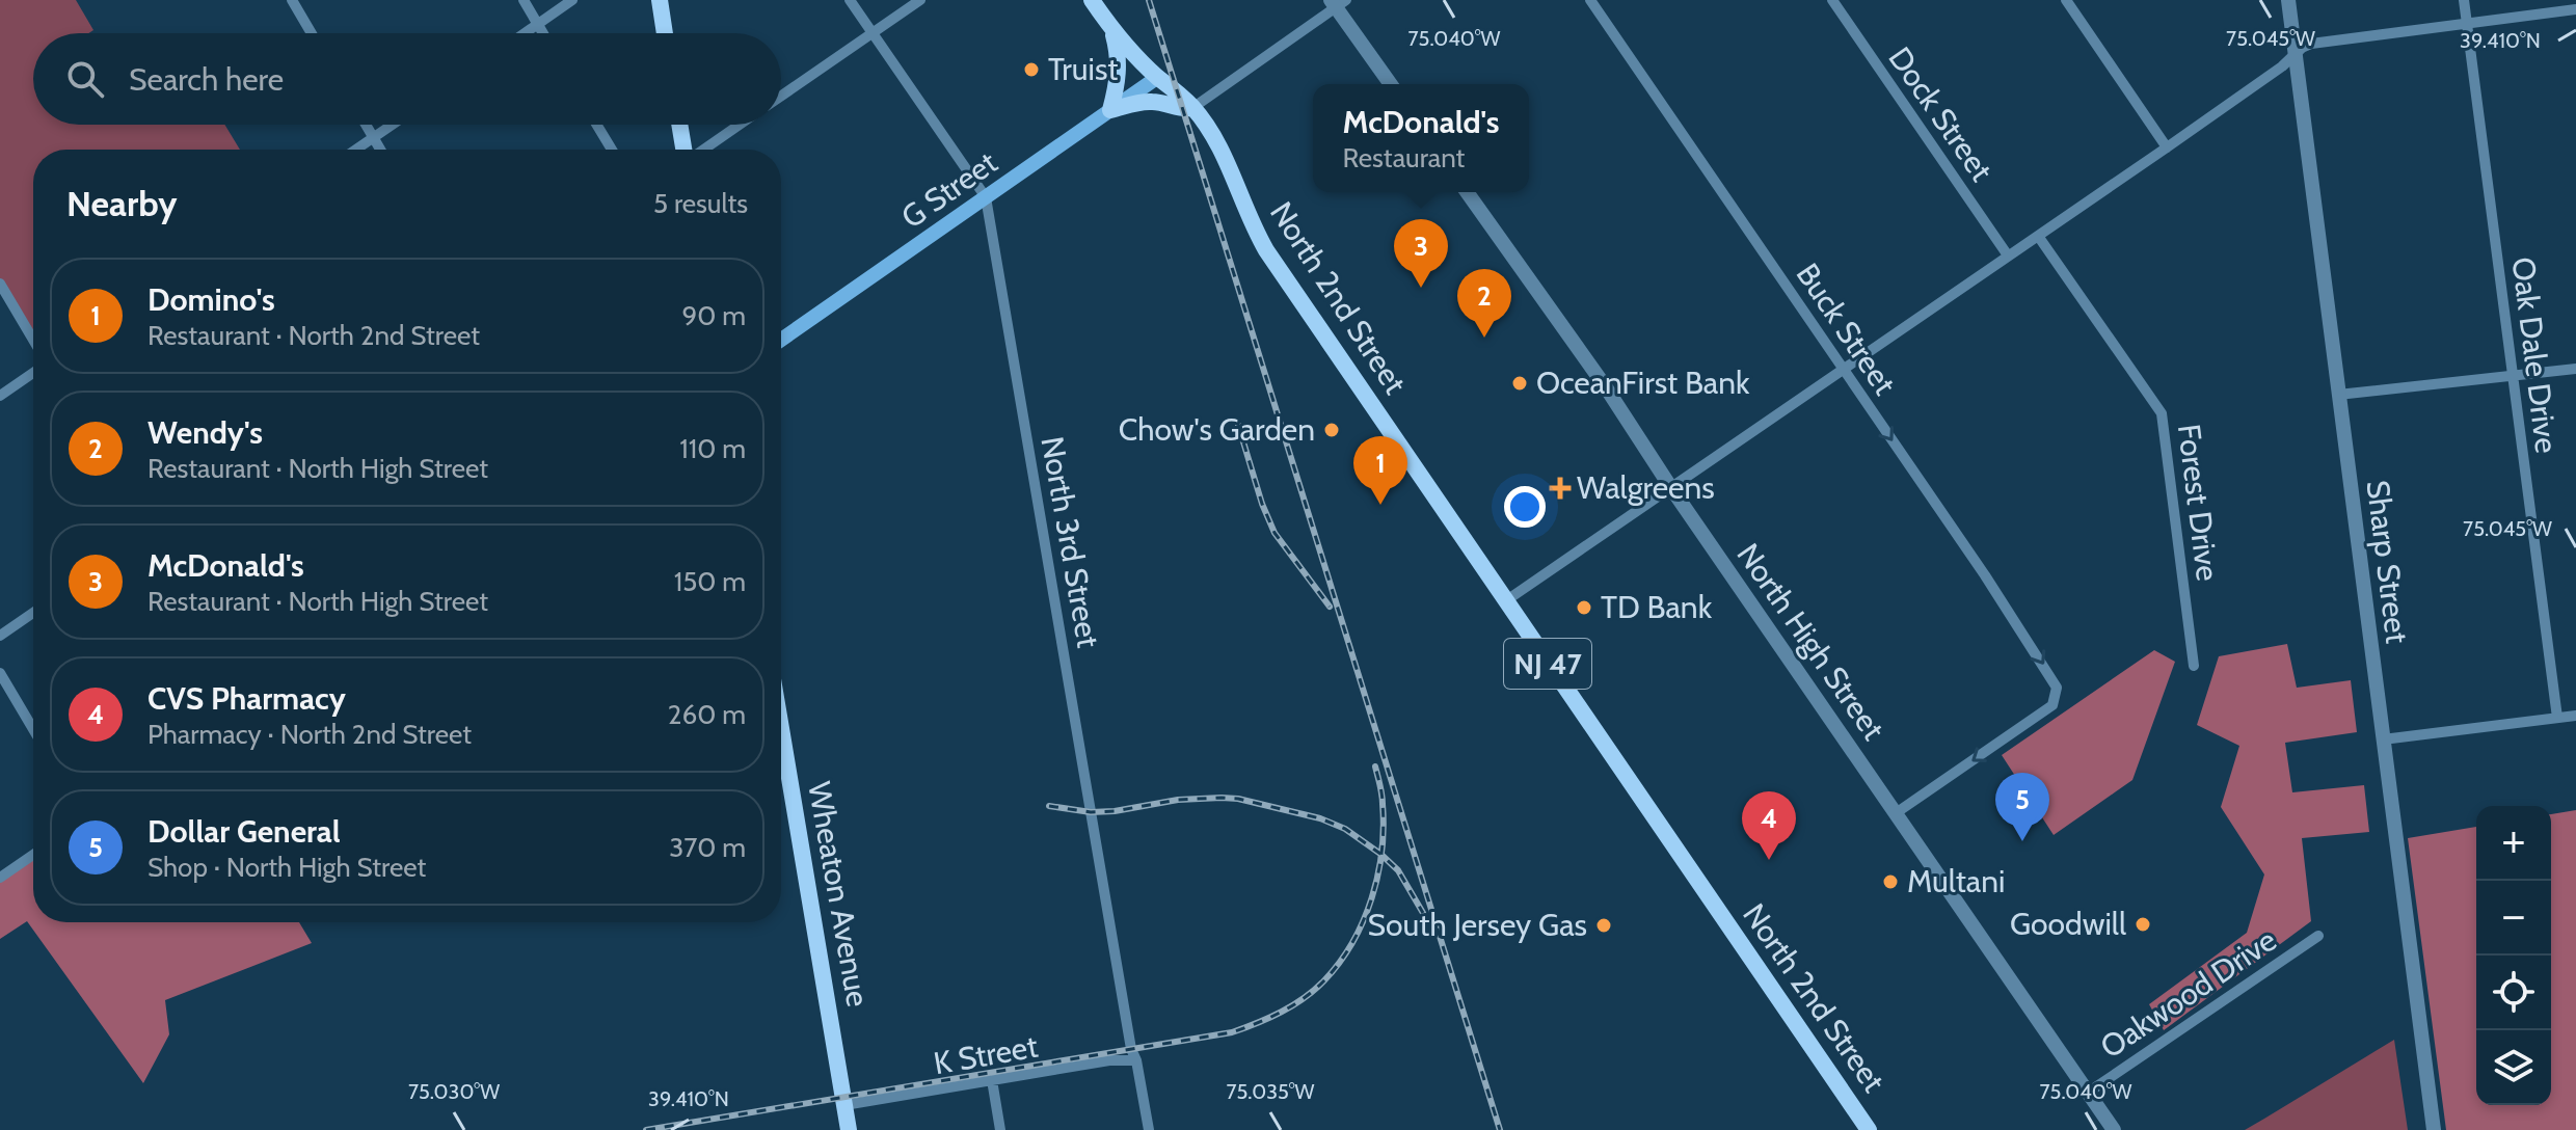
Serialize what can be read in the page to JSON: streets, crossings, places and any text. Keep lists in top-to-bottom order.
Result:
{
  "streets": {
    "main road": [
      "G Street",
      "North 2nd Street",
      "NJ 47",
      "Wheaton Avenue"
    ],
    "street": [
      "Dock Street",
      "Buck Street",
      "Oak Dale Drive",
      "Forest Drive",
      "North 3rd Street",
      "Sharp Street",
      "North High Street",
      "Oakwood Drive",
      "K Street"
    ]
  },
  "crossings": [
    ["G Street", "North 2nd Street"],
    ["G Street", "North 3rd Street"],
    ["Buck Street", "North High Street"],
    ["North 3rd Street", "K Street"],
    ["North High Street", "Oakwood Drive"],
    ["Wheaton Avenue", "K Street"]
  ],
  "places": {
    "other": [
      "Truist",
      "OceanFirst Bank",
      "Chow's Garden",
      "TD Bank",
      "Multani",
      "Goodwill",
      "South Jersey Gas"
    ],
    "health": ["Walgreens"]
  },
  "page": {
    "search": "Search here",
    "popup": ["McDonald's", "Restaurant"],
    "heading": ["Nearby", "5 results"],
    "pins": [
      "3",
      "2",
      "1",
      "5",
      "4"
    ],
    "list": [
      {
        "mark": "1",
        "name": "Domino's",
        "note": "Restaurant · North 2nd Street",
        "value": "90 m"
      },
      {
        "mark": "2",
        "name": "Wendy's",
        "note": "Restaurant · North High Street",
        "value": "110 m"
      },
      {
        "mark": "3",
        "name": "McDonald's",
        "note": "Restaurant · North High Street",
        "value": "150 m"
      },
      {
        "mark": "4",
        "name": "CVS Pharmacy",
        "note": "Pharmacy · North 2nd Street",
        "value": "260 m"
      },
      {
        "mark": "5",
        "name": "Dollar General",
        "note": "Shop · North High Street",
        "value": "370 m"
      }
    ],
    "map_buttons": ["+", "−"]
  },
  "coordinates": [
    "75.040°W",
    "75.045°W",
    "39.410°N",
    "75.030°W",
    "75.035°W"
  ]
}
